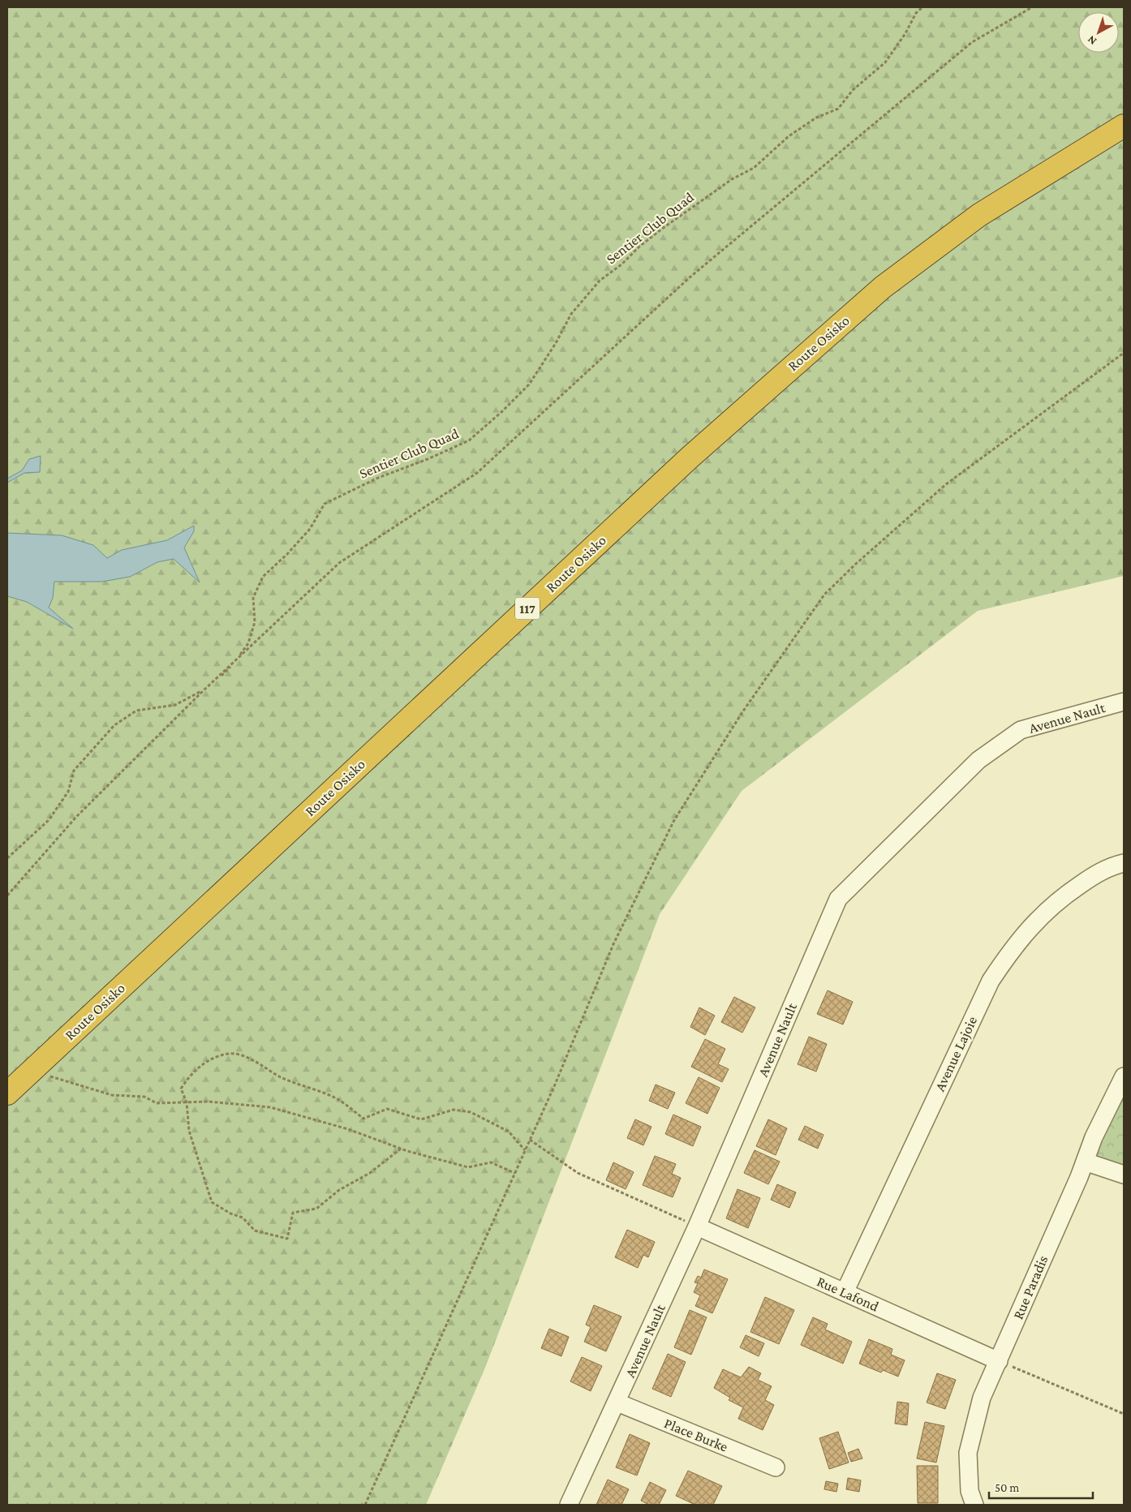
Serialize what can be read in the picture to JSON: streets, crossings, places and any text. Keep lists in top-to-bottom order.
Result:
{
  "streets": {
    "highway": ["Route Osisko", "117"],
    "street": [
      "Avenue Nault",
      "Avenue Lajoie",
      "Rue Paradis",
      "Rue Lafond",
      "Place Burke"
    ],
    "path": ["Sentier Club Quad"]
  },
  "crossings": [
    ["Avenue Nault", "Rue Lafond"],
    ["Avenue Nault", "Place Burke"],
    ["Avenue Lajoie", "Rue Lafond"],
    ["Rue Paradis", "Rue Lafond"]
  ],
  "scale_bar": "50 m",
  "north": "bottom left"
}
